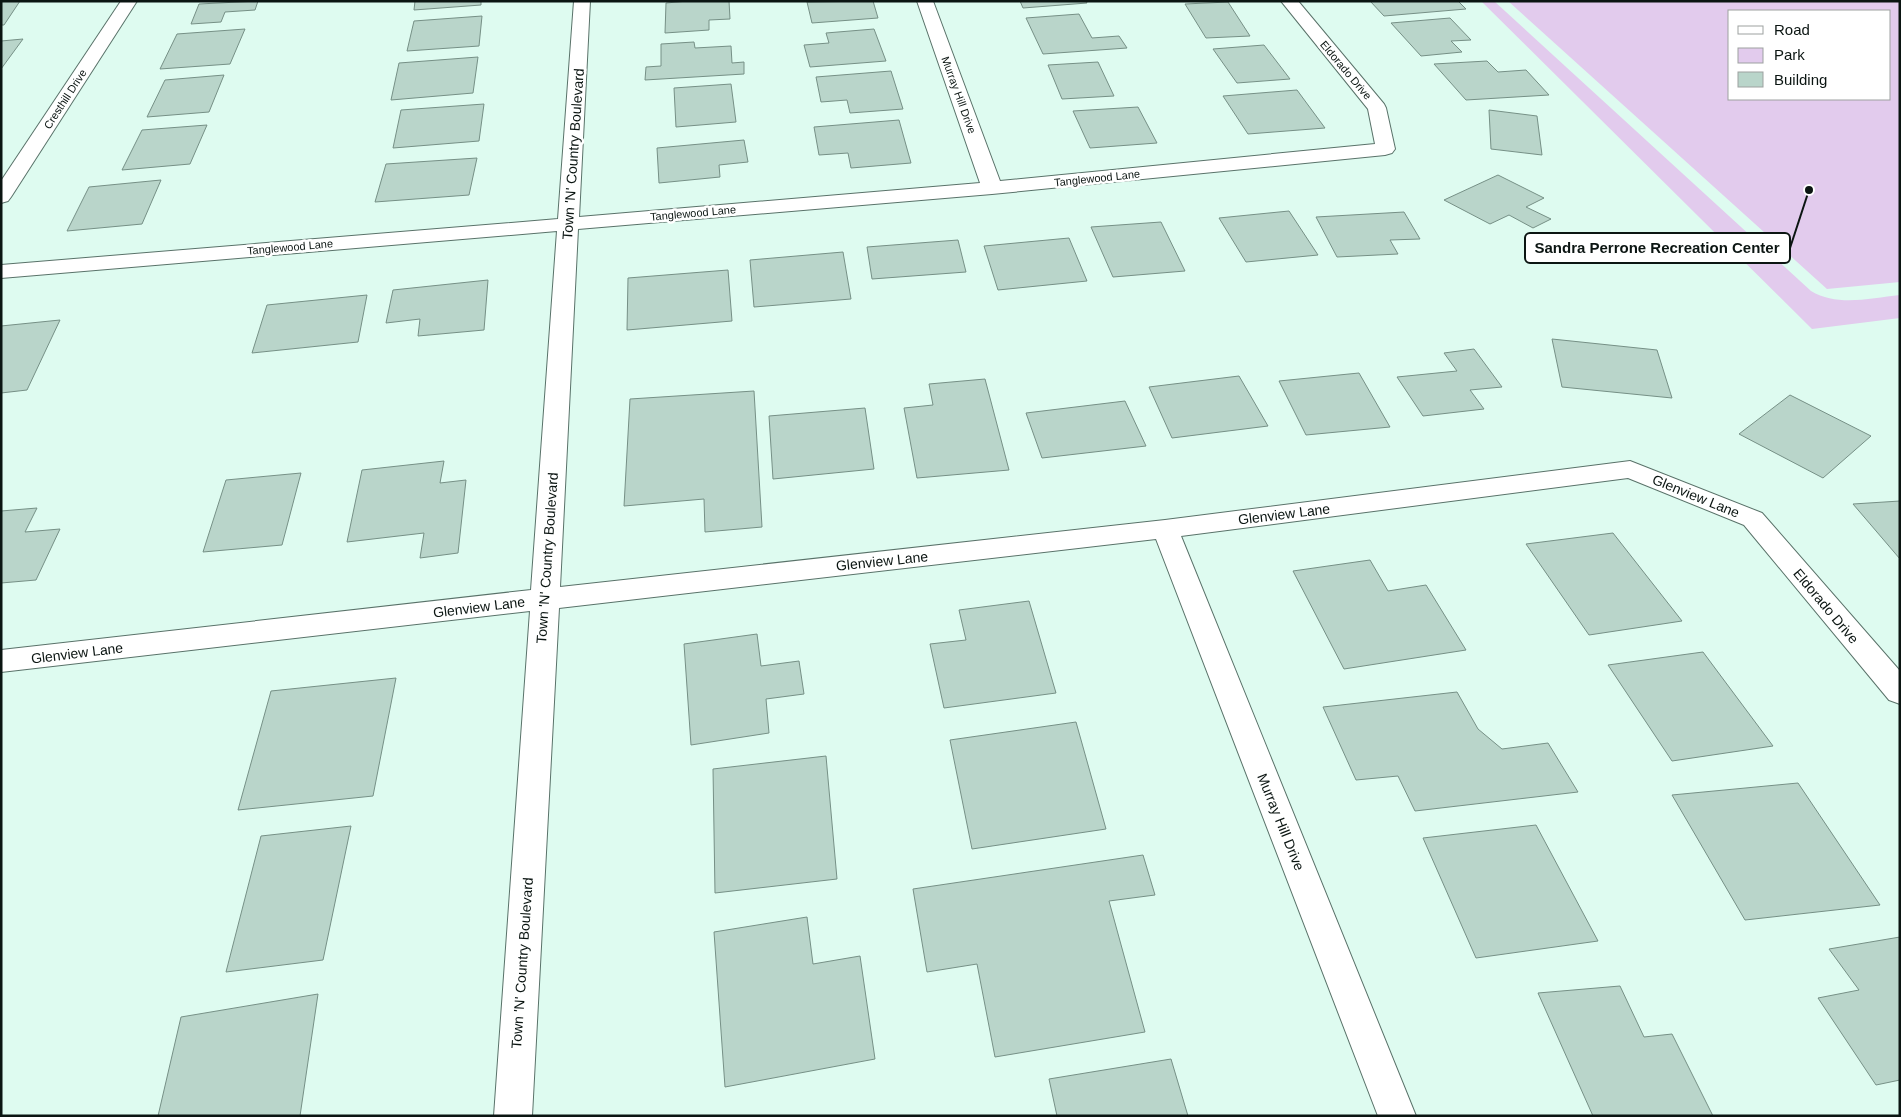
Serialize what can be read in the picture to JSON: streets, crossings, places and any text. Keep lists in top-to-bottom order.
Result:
{
  "streets": {
    "street": [
      "Eldorado Drive",
      "Murray Hill Drive",
      "Cresthill Drive",
      "Town 'N' Country Boulevard",
      "Tanglewood Lane",
      "Glenview Lane"
    ]
  },
  "crossings": [
    ["Eldorado Drive", "Tanglewood Lane"],
    ["Eldorado Drive", "Glenview Lane"],
    ["Murray Hill Drive", "Tanglewood Lane"],
    ["Murray Hill Drive", "Glenview Lane"],
    ["Town 'N' Country Boulevard", "Tanglewood Lane"],
    ["Town 'N' Country Boulevard", "Glenview Lane"]
  ],
  "places": ["Sandra Perrone Recreation Center"],
  "legend": ["Road", "Park", "Building"]
}
